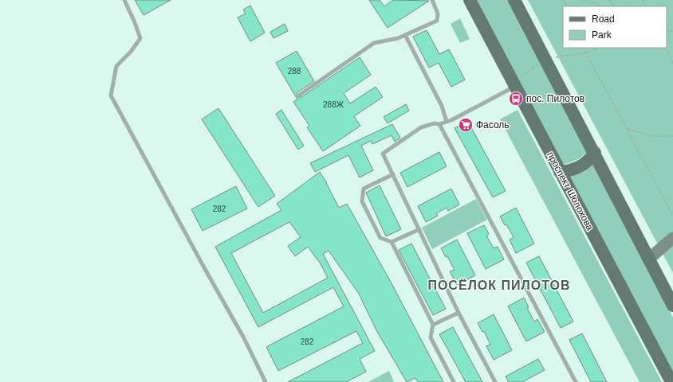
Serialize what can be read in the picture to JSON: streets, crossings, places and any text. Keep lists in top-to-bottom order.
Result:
{
  "streets": {
    "main road": ["проспект Шолохова"]
  },
  "districts": ["ПОСЁЛОК ПИЛОТОВ"],
  "places": {
    "bus stop": ["пос. Пилотов"],
    "supermarket": ["Фасоль"]
  },
  "house_numbers": [
    "288",
    "288Ж",
    "282",
    "282"
  ],
  "legend": ["Road", "Park"]
}
